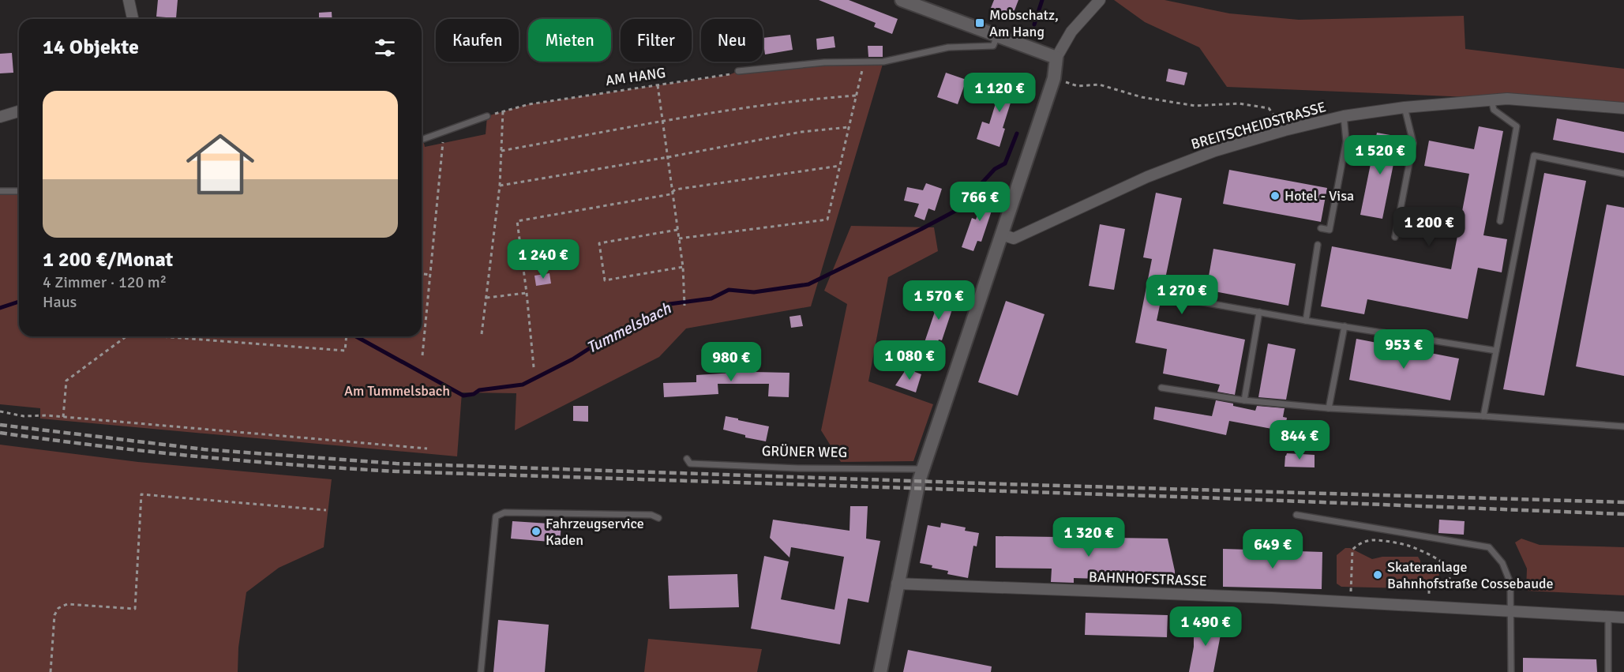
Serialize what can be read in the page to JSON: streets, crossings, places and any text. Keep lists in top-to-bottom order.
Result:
{
  "streets": {
    "street": ["BREITSCHEIDSTRASSE", "BAHNHOFSTRASSE"],
    "lane": ["GRÜNER WEG"],
    "path": ["AM HANG"]
  },
  "water": ["Tummelsbach"],
  "parks": ["Am Tummelsbach"],
  "places": {
    "transit": ["Mobschatz, Am Hang"],
    "other": ["Hotel - Visa", "Fahrzeugservice Kaden", "Skateranlage Bahnhofstraße Cossebaude"]
  },
  "page": {
    "chip": [
      "Kaufen",
      "Mieten",
      "Filter",
      "Neu"
    ],
    "heading": "14 Objekte",
    "price": [
      "1 120 €",
      "1 520 €",
      "766 €",
      "1 200 €",
      "1 240 €",
      "1 270 €",
      "1 570 €",
      "953 €",
      "1 080 €",
      "980 €",
      "844 €",
      "1 320 €",
      "649 €",
      "1 490 €"
    ],
    "list": [
      {
        "name": "1 200 €/Monat",
        "note": "4 Zimmer · 120 m² · Haus"
      }
    ]
  }
}
